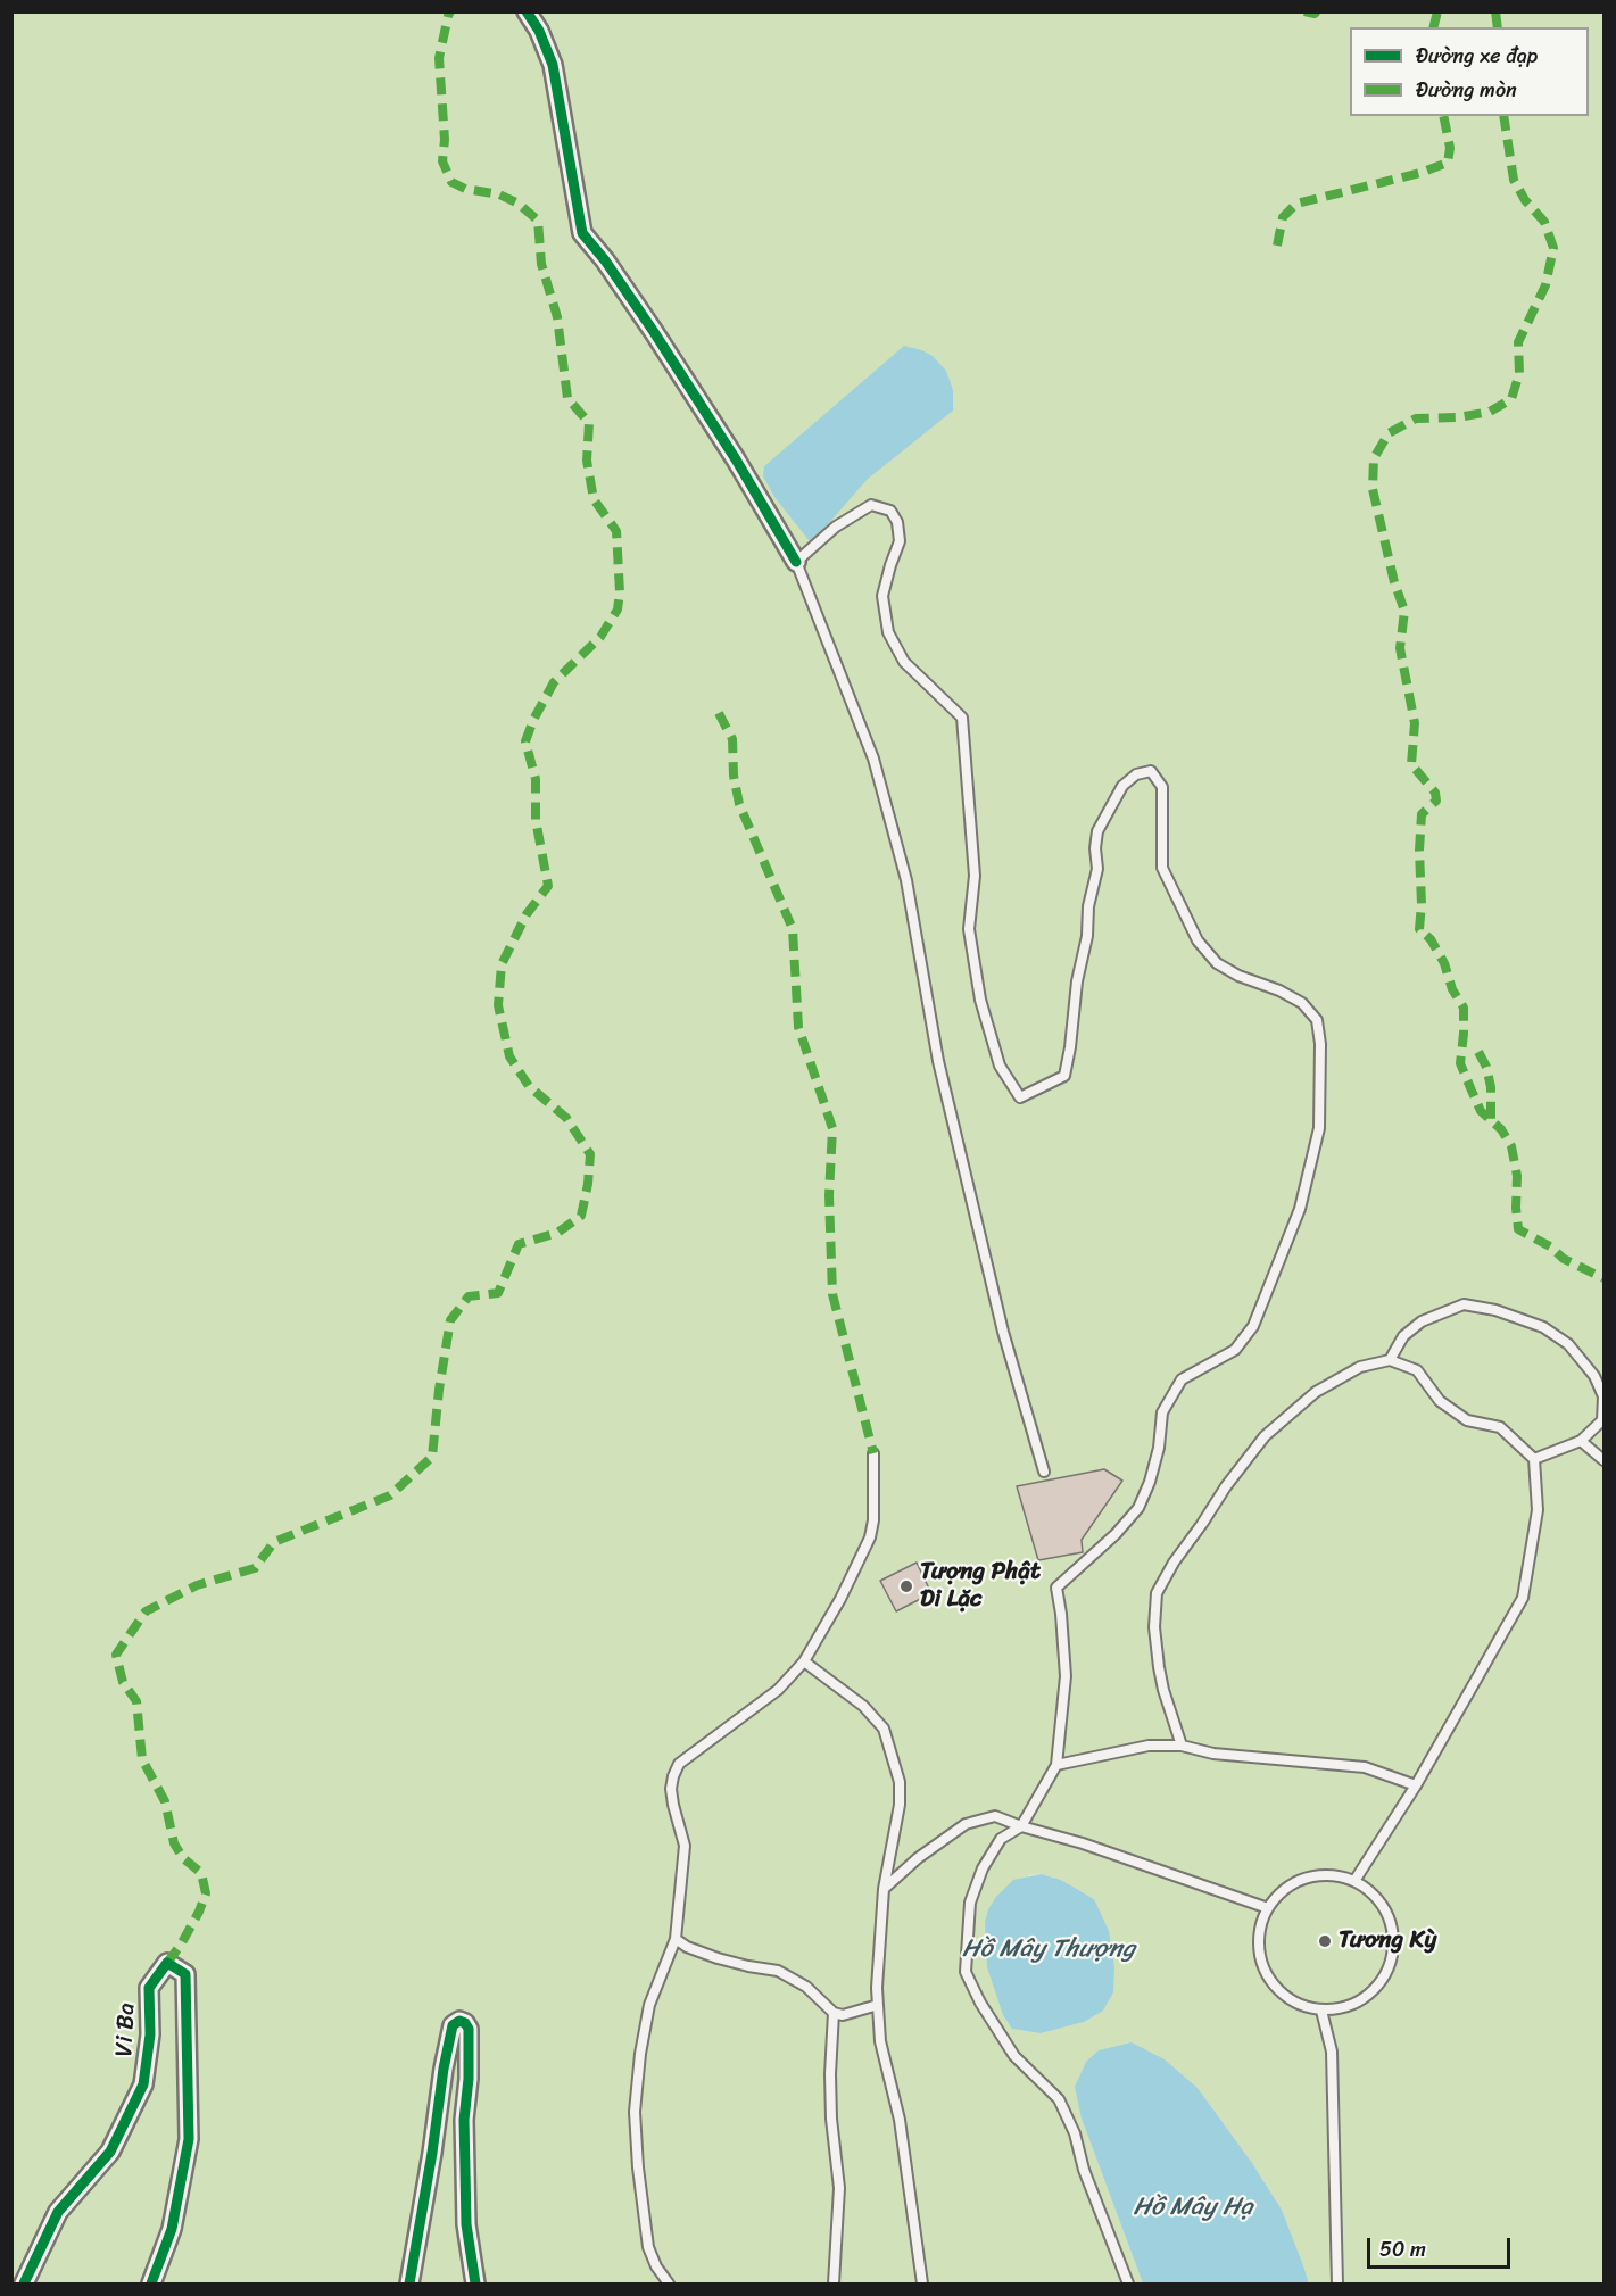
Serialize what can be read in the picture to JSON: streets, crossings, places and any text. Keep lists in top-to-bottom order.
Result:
{
  "streets": {
    "street": ["Vi Ba"]
  },
  "water": ["Hồ Mây Thượng", "Hồ Mây Hạ"],
  "places": ["Tượng Phật Di Lặc", "Tương Kỳ"],
  "legend": ["Đường xe đạp", "Đường mòn"],
  "scale_bar": "50 m"
}
